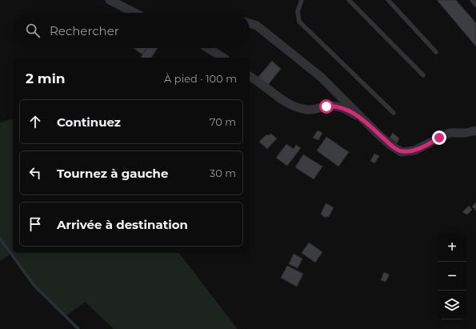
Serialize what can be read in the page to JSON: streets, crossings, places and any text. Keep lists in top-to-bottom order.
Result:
{
  "page": {
    "search": "Rechercher",
    "heading": ["2 min", "À pied · 100 m"],
    "list": [
      ["Continuez", "70 m"],
      ["Tournez à gauche", "30 m"],
      "Arrivée à destination"
    ],
    "map_buttons": ["+", "−"]
  }
}
